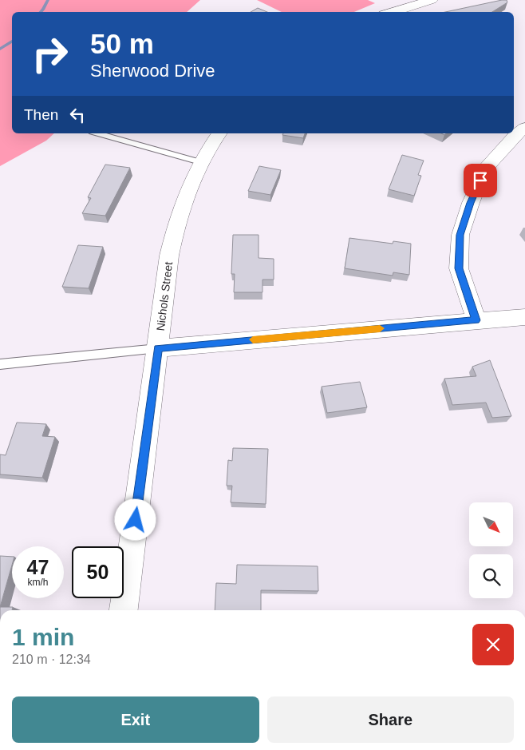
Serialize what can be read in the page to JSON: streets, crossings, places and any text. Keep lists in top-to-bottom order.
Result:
{
  "streets": {
    "street": ["Nichols Street"]
  },
  "north": "bottom right",
  "page": {
    "turn": ["50 m", "Sherwood Drive"],
    "then": "Then",
    "speed": "47 km/h",
    "limit": "50",
    "heading": ["1 min", "210 m · 12:34"],
    "buttons": ["Exit", "Share"]
  }
}
